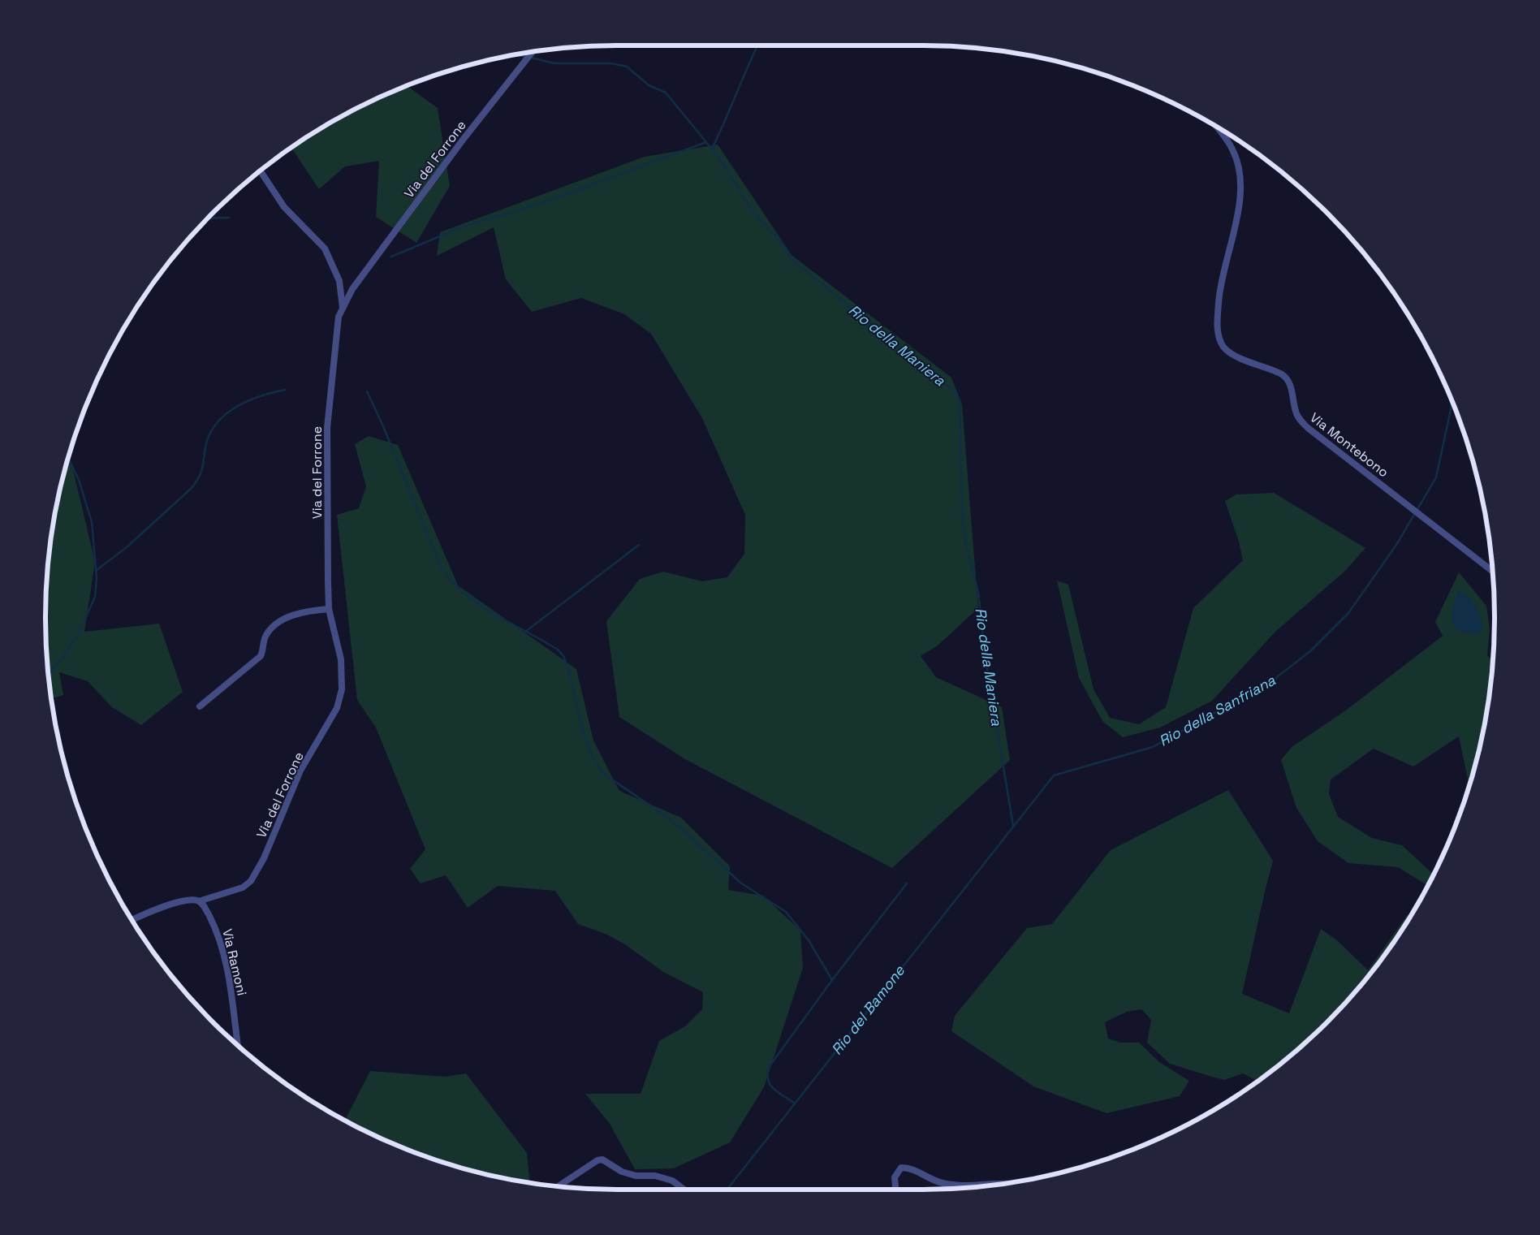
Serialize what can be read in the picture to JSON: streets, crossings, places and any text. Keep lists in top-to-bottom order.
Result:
{
  "streets": {
    "street": ["Via del Forrone", "Via Montebono", "Via Ramoni"]
  },
  "crossings": [
    ["Via del Forrone", "Via Ramoni"]
  ],
  "water": ["Rio della Maniera", "Rio della Sanfriana", "Rio del Bamone"]
}
